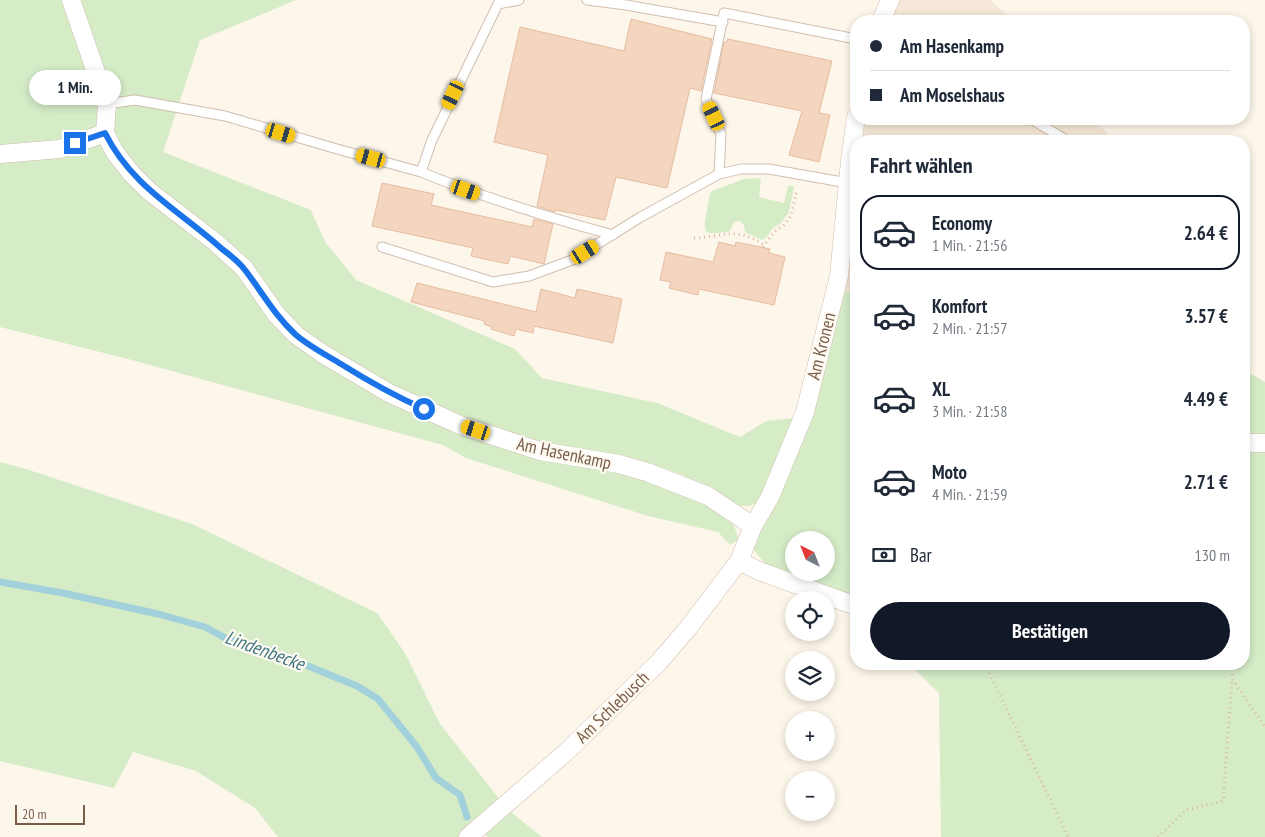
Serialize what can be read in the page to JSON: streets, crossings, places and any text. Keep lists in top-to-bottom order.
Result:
{
  "streets": {
    "street": ["Am Kronen", "Am Hasenkamp", "Am Schlebusch"]
  },
  "crossings": [
    ["Am Kronen", "Am Hasenkamp"],
    ["Am Kronen", "Am Schlebusch"]
  ],
  "water": ["Lindenbecke"],
  "scale_bar": "20 m",
  "north": "top left",
  "page": {
    "banner": ["Am Hasenkamp", "Am Moselshaus"],
    "bubble": "1 Min.",
    "heading": "Fahrt wählen",
    "list": [
      {
        "name": "Economy",
        "note": "1 Min. · 21:56",
        "value": "2.64 €"
      },
      {
        "name": "Komfort",
        "note": "2 Min. · 21:57",
        "value": "3.57 €"
      },
      {
        "name": "XL",
        "note": "3 Min. · 21:58",
        "value": "4.49 €"
      },
      {
        "name": "Moto",
        "note": "4 Min. · 21:59",
        "value": "2.71 €"
      }
    ],
    "pay": ["Bar", "130 m"],
    "map_buttons": ["+", "−"],
    "buttons": "Bestätigen",
    "scale": "20 m"
  }
}
